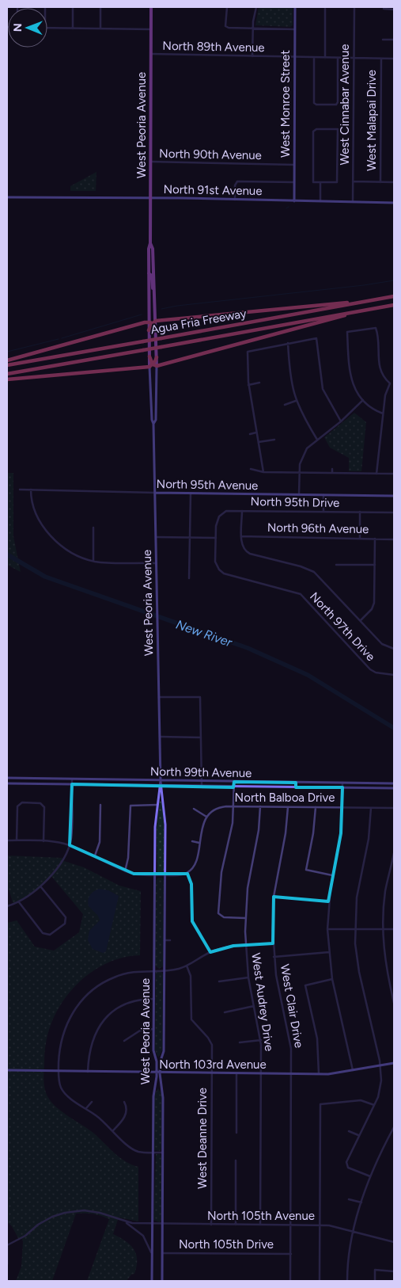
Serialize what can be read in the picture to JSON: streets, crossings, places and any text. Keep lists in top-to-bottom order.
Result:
{
  "streets": {
    "highway": ["Agua Fria Freeway"],
    "main road": ["West Peoria Avenue"],
    "street": [
      "North 89th Avenue",
      "West Monroe Street",
      "West Cinnabar Avenue",
      "West Malapai Drive",
      "North 90th Avenue",
      "North 91st Avenue",
      "North 95th Avenue",
      "North 95th Drive",
      "North 96th Avenue",
      "North 97th Drive",
      "North 99th Avenue",
      "North Balboa Drive",
      "West Audrey Drive",
      "West Clair Drive",
      "North 103rd Avenue",
      "West Deanne Drive",
      "North 105th Avenue",
      "North 105th Drive"
    ]
  },
  "crossings": [
    ["North 89th Avenue", "West Monroe Street"],
    ["North 89th Avenue", "West Cinnabar Avenue"],
    ["North 89th Avenue", "West Malapai Drive"],
    ["North 89th Avenue", "West Peoria Avenue"],
    ["West Monroe Street", "North 90th Avenue"],
    ["West Monroe Street", "North 91st Avenue"],
    ["West Cinnabar Avenue", "North 91st Avenue"],
    ["West Peoria Avenue", "North 90th Avenue"],
    ["West Peoria Avenue", "North 91st Avenue"],
    ["West Peoria Avenue", "North 95th Avenue"],
    ["West Peoria Avenue", "North 99th Avenue"],
    ["West Peoria Avenue", "North 103rd Avenue"],
    ["West Peoria Avenue", "North 105th Avenue"],
    ["West Peoria Avenue", "North 105th Drive"],
    ["North 95th Drive", "North 97th Drive"],
    ["North Balboa Drive", "West Audrey Drive"],
    ["North Balboa Drive", "West Clair Drive"],
    ["West Audrey Drive", "North 103rd Avenue"],
    ["West Audrey Drive", "North 105th Avenue"],
    ["West Clair Drive", "North 103rd Avenue"],
    ["West Clair Drive", "North 105th Avenue"],
    ["West Clair Drive", "North 105th Drive"],
    ["North 103rd Avenue", "West Deanne Drive"],
    ["West Deanne Drive", "North 105th Avenue"]
  ],
  "water": ["New River"],
  "north": "left"
}
